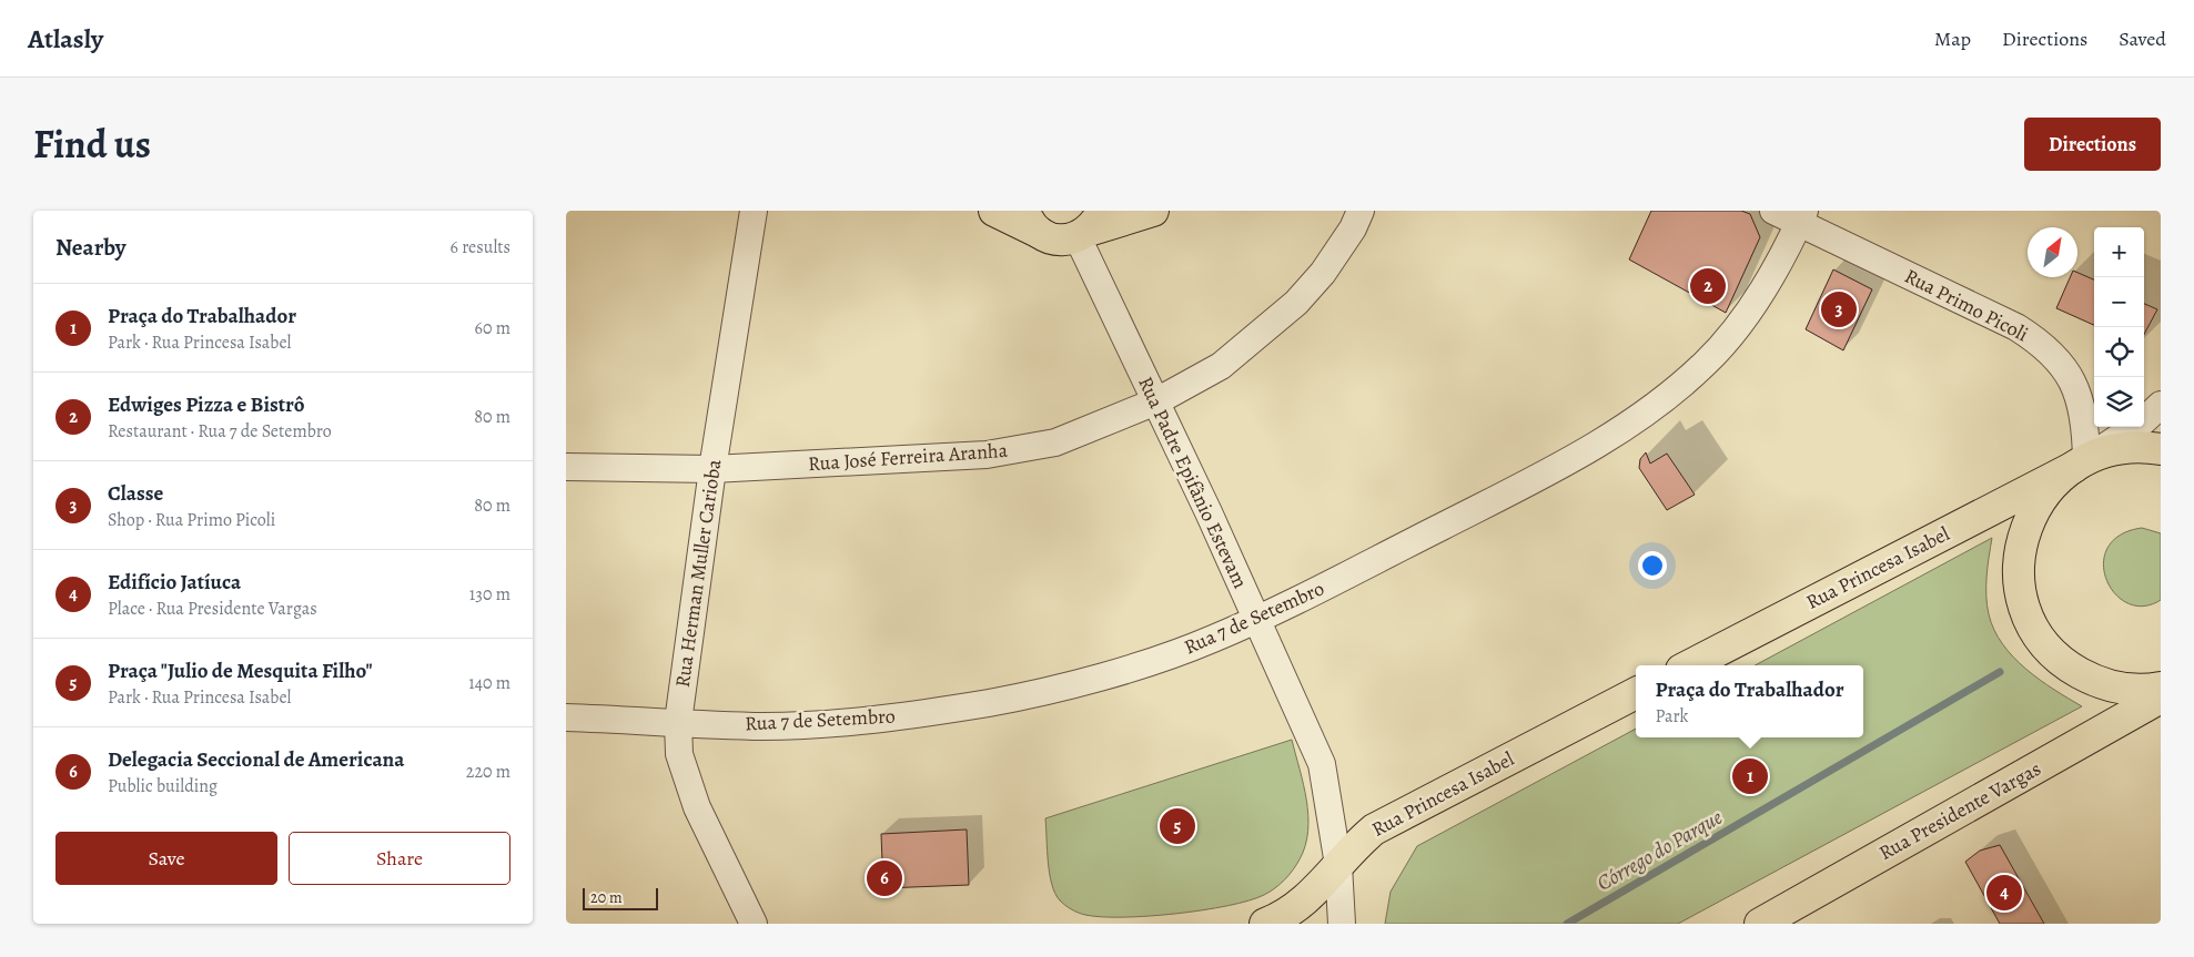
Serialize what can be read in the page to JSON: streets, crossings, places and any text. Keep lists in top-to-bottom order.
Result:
{
  "streets": {
    "main road": ["Rua Princesa Isabel", "Rua Presidente Vargas"],
    "street": [
      "Rua Primo Picoli",
      "Rua José Ferreira Aranha",
      "Rua Padre Epifânio Estevam",
      "Rua Herman Muller Carioba",
      "Rua 7 de Setembro"
    ]
  },
  "crossings": [
    ["Rua Primo Picoli", "Rua Princesa Isabel"],
    ["Rua Primo Picoli", "Rua 7 de Setembro"],
    ["Rua José Ferreira Aranha", "Rua Padre Epifânio Estevam"],
    ["Rua José Ferreira Aranha", "Rua Herman Muller Carioba"],
    ["Rua Padre Epifânio Estevam", "Rua Princesa Isabel"],
    ["Rua Padre Epifânio Estevam", "Rua 7 de Setembro"],
    ["Rua Herman Muller Carioba", "Rua 7 de Setembro"]
  ],
  "water": ["Córrego do Parque"],
  "scale_bar": "20 m",
  "north": "top right",
  "page": {
    "header": "Atlasly",
    "nav": ["Map", "Directions", "Saved"],
    "title": "Find us",
    "buttons": [
      "Directions",
      ["Save", "Share"]
    ],
    "heading": ["Nearby", "6 results"],
    "map_buttons": ["+", "−"],
    "pins": [
      "2",
      "3",
      "1",
      "5",
      "6",
      "4"
    ],
    "list": [
      {
        "mark": "1",
        "name": "Praça do Trabalhador",
        "note": "Park · Rua Princesa Isabel",
        "value": "60 m"
      },
      {
        "mark": "2",
        "name": "Edwiges Pizza e Bistrô",
        "note": "Restaurant · Rua 7 de Setembro",
        "value": "80 m"
      },
      {
        "mark": "3",
        "name": "Classe",
        "note": "Shop · Rua Primo Picoli",
        "value": "80 m"
      },
      {
        "mark": "4",
        "name": "Edifício Jatíuca",
        "note": "Place · Rua Presidente Vargas",
        "value": "130 m"
      },
      {
        "mark": "5",
        "name": "Praça \"Julio de Mesquita Filho\"",
        "note": "Park · Rua Princesa Isabel",
        "value": "140 m"
      },
      {
        "mark": "6",
        "name": "Delegacia Seccional de Americana",
        "note": "Public building",
        "value": "220 m"
      }
    ],
    "popup": ["Praça do Trabalhador", "Park"],
    "scale": "20 m"
  }
}
